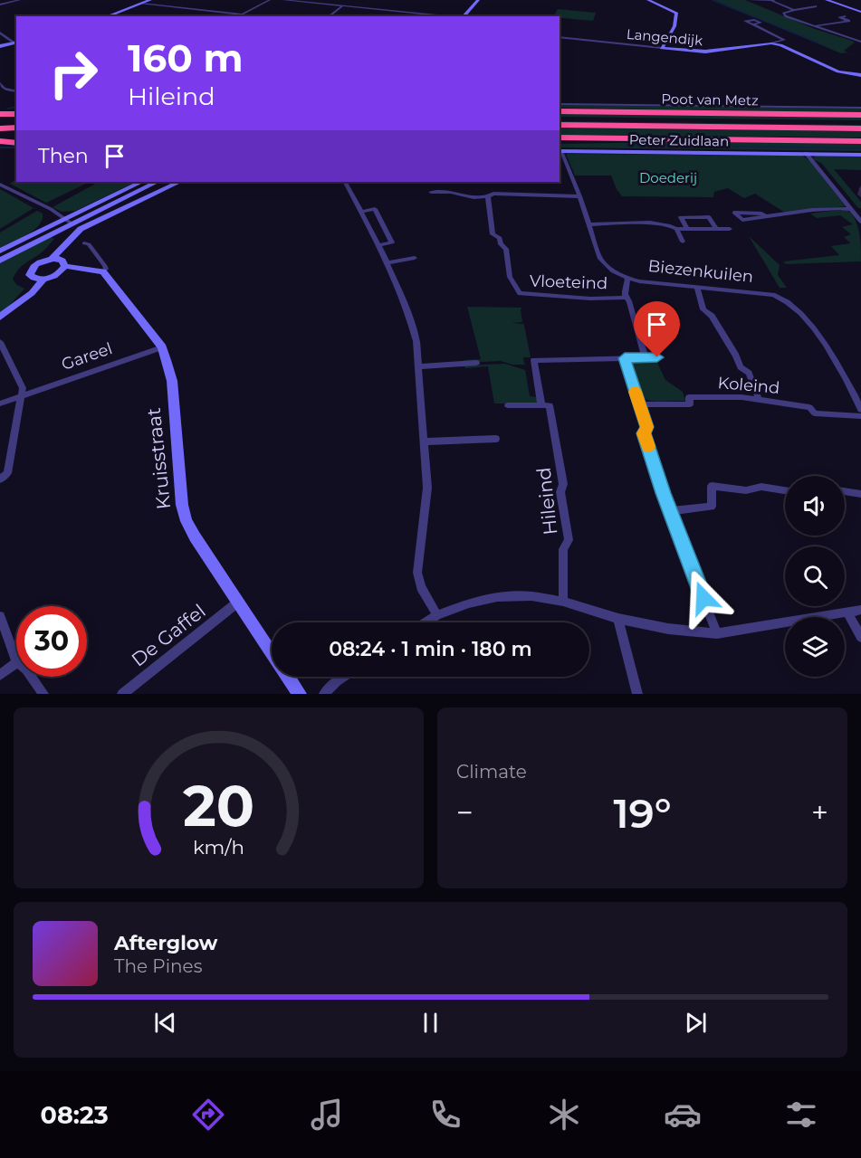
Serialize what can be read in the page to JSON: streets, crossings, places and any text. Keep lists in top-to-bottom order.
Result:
{
  "streets": {
    "highway": ["Poot van Metz"],
    "street": [
      "Langendijk",
      "Peter Zuidlaan",
      "Biezenkuilen",
      "Vloeteind",
      "Gareel",
      "Koleind",
      "Kruisstraat",
      "Hileind",
      "De Gaffel"
    ]
  },
  "crossings": [
    ["Peter Zuidlaan", "Biezenkuilen"],
    ["Gareel", "Kruisstraat"],
    ["Kruisstraat", "De Gaffel"]
  ],
  "parks": ["Doederij"],
  "page": {
    "turn": ["160 m", "Hileind"],
    "then": "Then",
    "limit": "30",
    "trip": "08:24 · 1 min · 180 m",
    "tile": "Climate",
    "heat": ["−", "19°", "+"],
    "song": ["Afterglow", "The Pines"],
    "tabs": "08:23",
    "gauge": ["20", "km/h"]
  }
}
